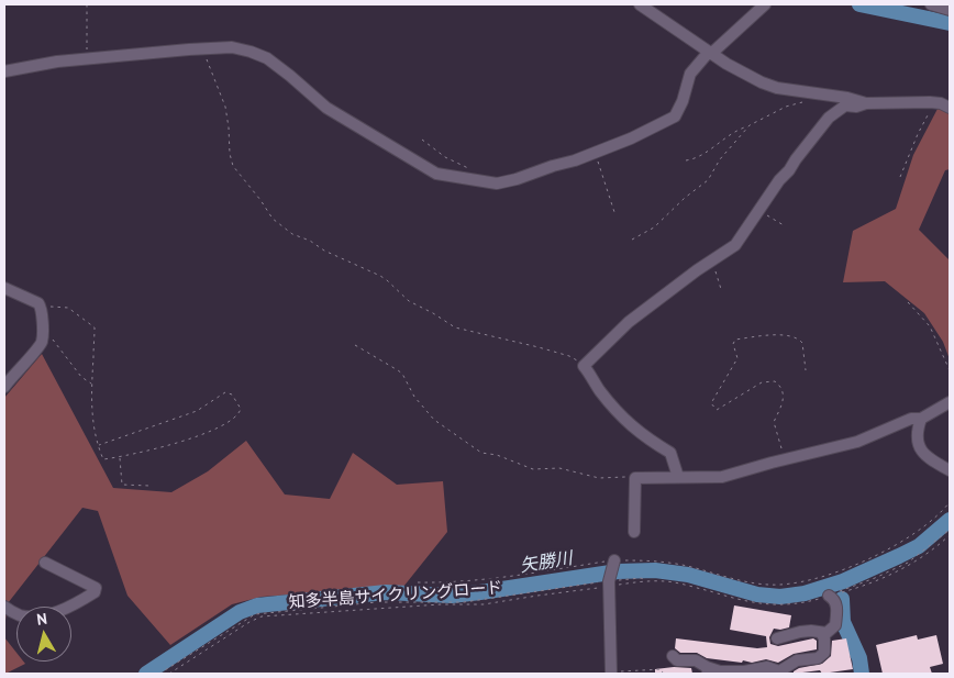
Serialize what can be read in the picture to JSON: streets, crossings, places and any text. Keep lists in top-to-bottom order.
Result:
{
  "streets": {
    "path": ["知多半島サイクリングロード"]
  },
  "water": ["矢勝川"],
  "north": "top"
}
